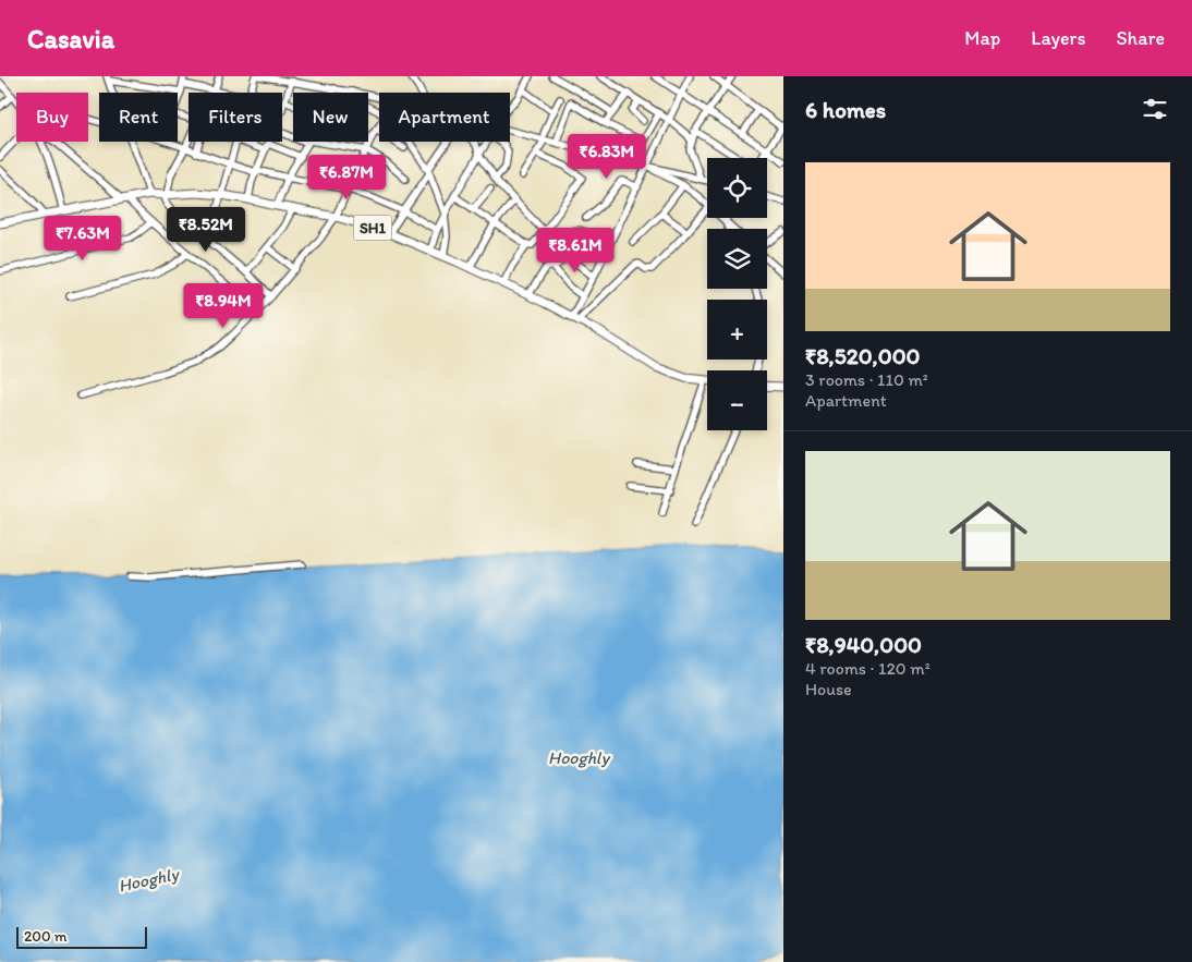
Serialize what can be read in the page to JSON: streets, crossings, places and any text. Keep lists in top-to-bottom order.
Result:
{
  "streets": {
    "main road": ["SH1"]
  },
  "water": ["Hooghly"],
  "scale_bar": "200 m",
  "page": {
    "header": "Casavia",
    "nav": ["Map", "Layers", "Share"],
    "heading": "6 homes",
    "chip": [
      "Buy",
      "Rent",
      "Filters",
      "New",
      "Apartment"
    ],
    "price": [
      "₹6.83M",
      "₹6.87M",
      "₹8.52M",
      "₹7.63M",
      "₹8.61M",
      "₹8.94M"
    ],
    "list": [
      {
        "name": "₹8,520,000",
        "note": "3 rooms · 110 m² · Apartment"
      },
      {
        "name": "₹8,940,000",
        "note": "4 rooms · 120 m² · House"
      }
    ],
    "map_buttons": ["+", "−"],
    "scale": "200 m"
  }
}
